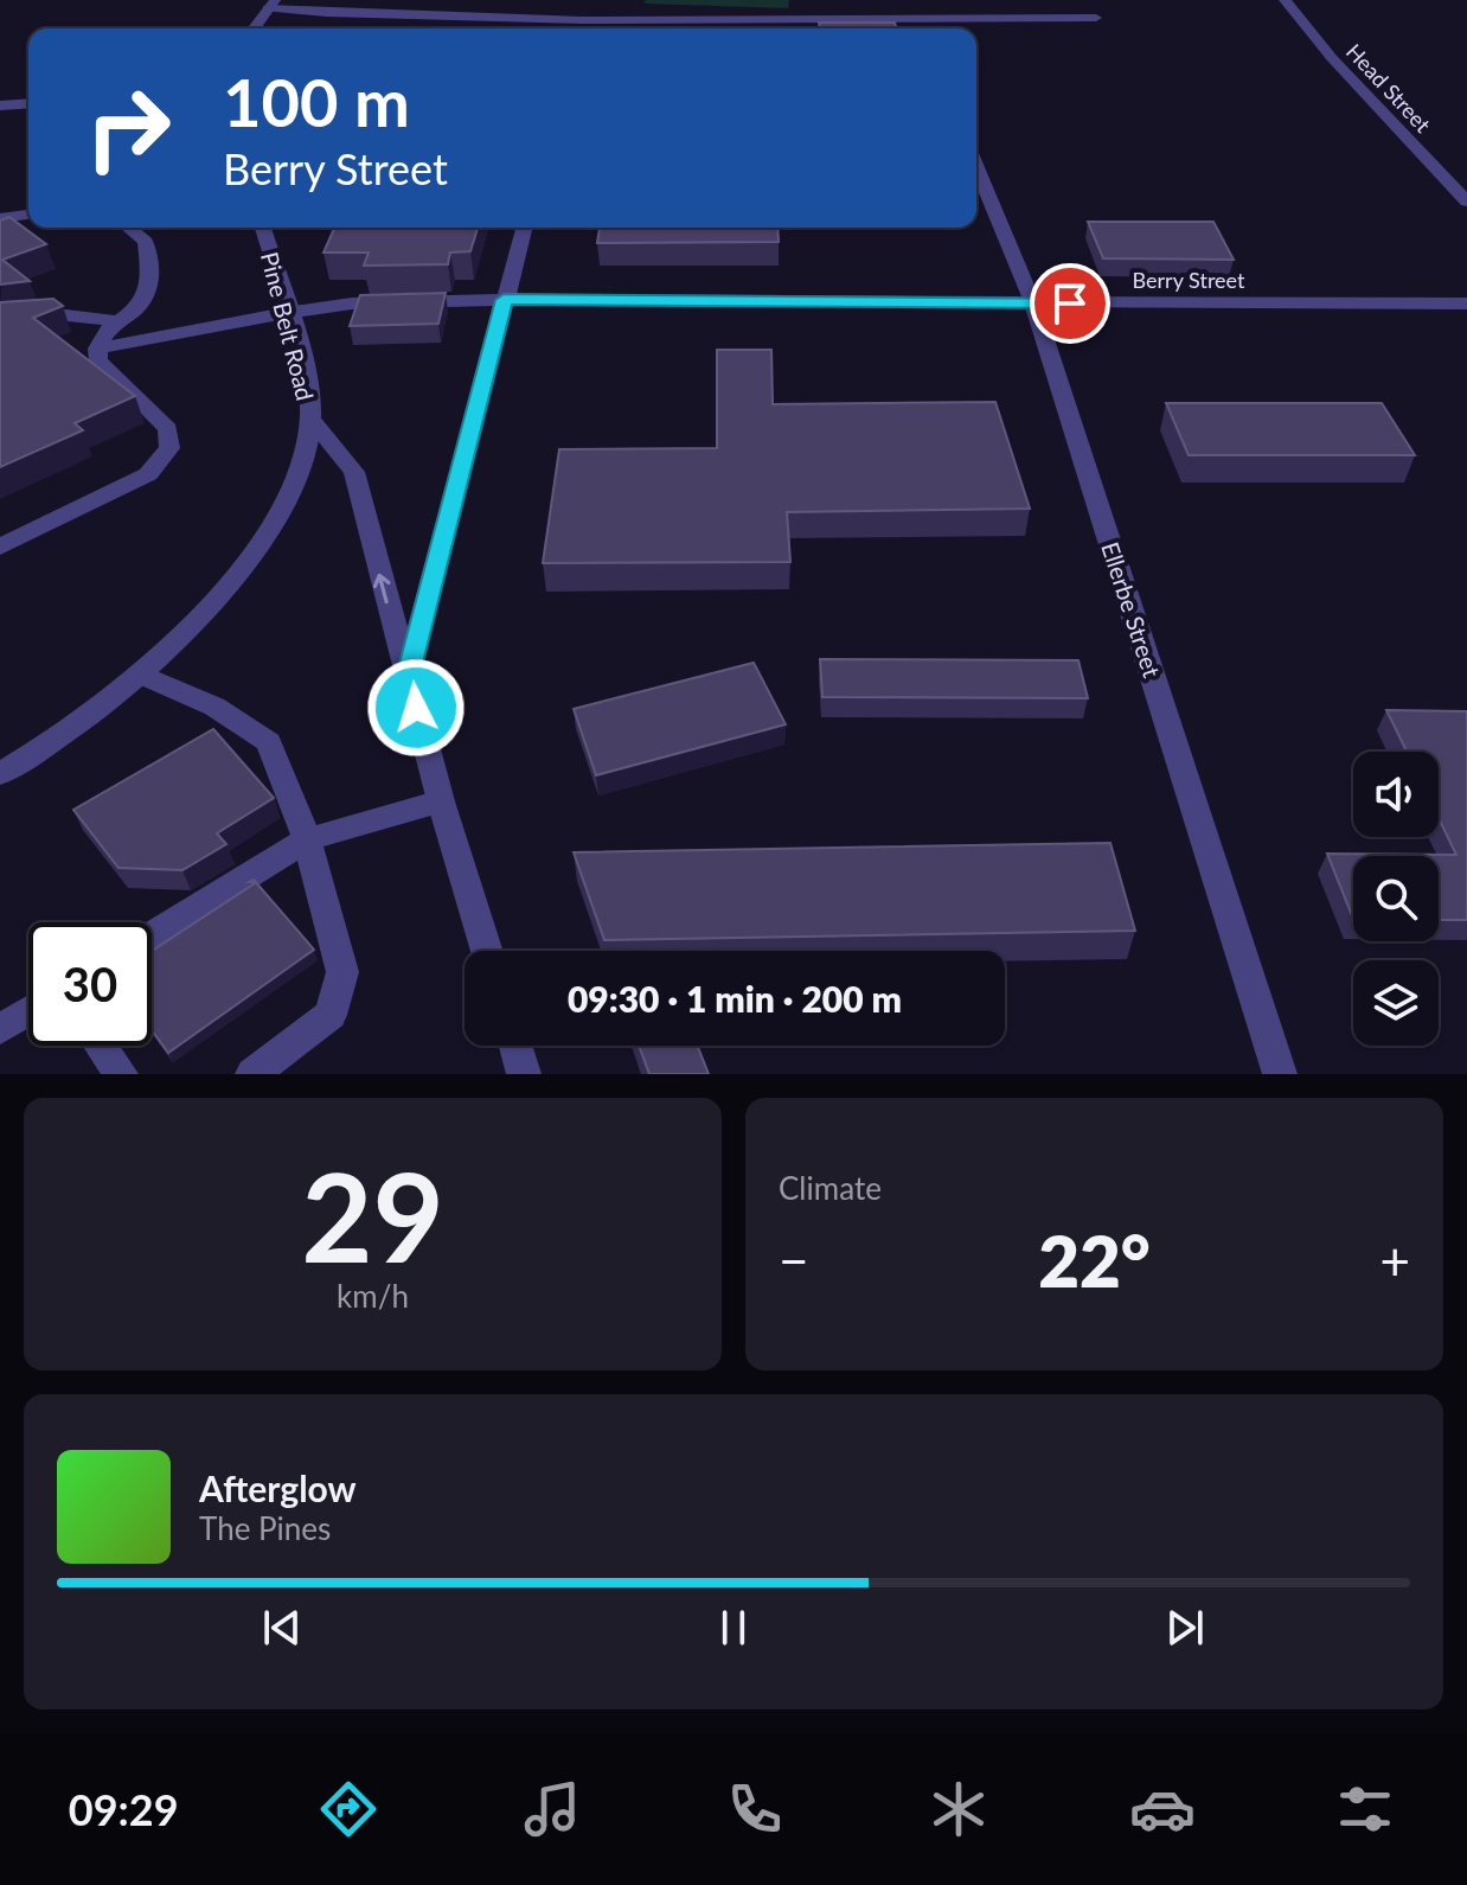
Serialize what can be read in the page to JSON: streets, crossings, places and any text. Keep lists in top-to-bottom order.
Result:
{
  "streets": {
    "street": [
      "Head Street",
      "Berry Street",
      "Pine Belt Road",
      "Ellerbe Street"
    ]
  },
  "crossings": [
    ["Berry Street", "Pine Belt Road"],
    ["Berry Street", "Ellerbe Street"]
  ],
  "one_way": ["Pine Belt Road"],
  "page": {
    "turn": ["100 m", "Berry Street"],
    "limit": "30",
    "trip": "09:30 · 1 min · 200 m",
    "tile": [
      ["29", "km/h"],
      "Climate"
    ],
    "heat": ["−", "22°", "+"],
    "song": ["Afterglow", "The Pines"],
    "tabs": "09:29"
  }
}
